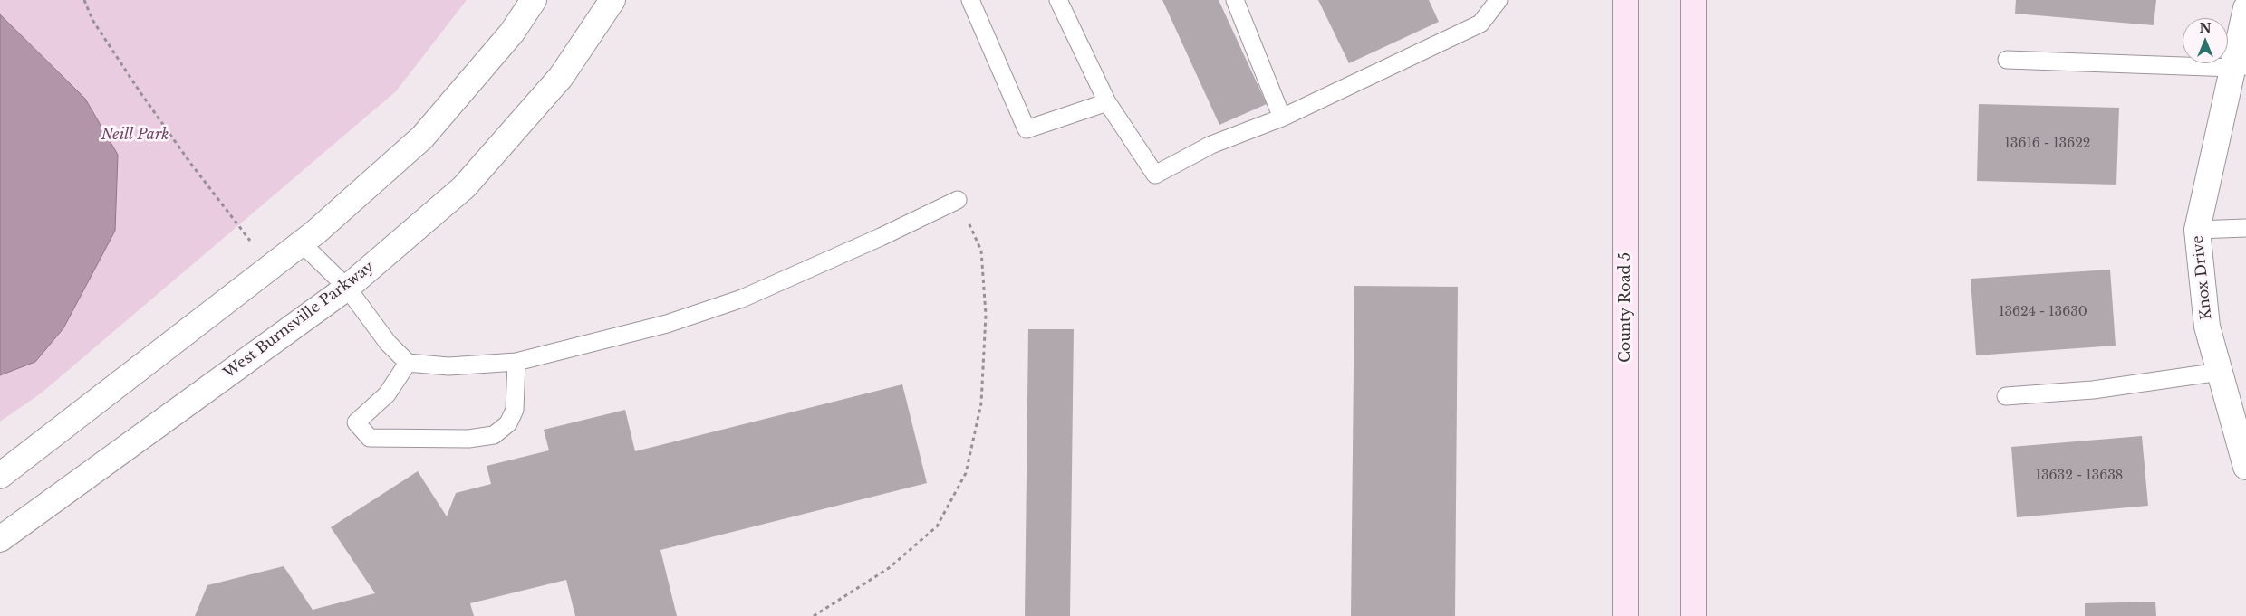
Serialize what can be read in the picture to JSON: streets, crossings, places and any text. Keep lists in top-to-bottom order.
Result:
{
  "streets": {
    "main road": ["County Road 5"],
    "street": ["Knox Drive", "West Burnsville Parkway"]
  },
  "parks": ["Neill Park"],
  "house_numbers": ["13616 - 13622", "13624 - 13630", "13632 - 13638"],
  "north": "top"
}
